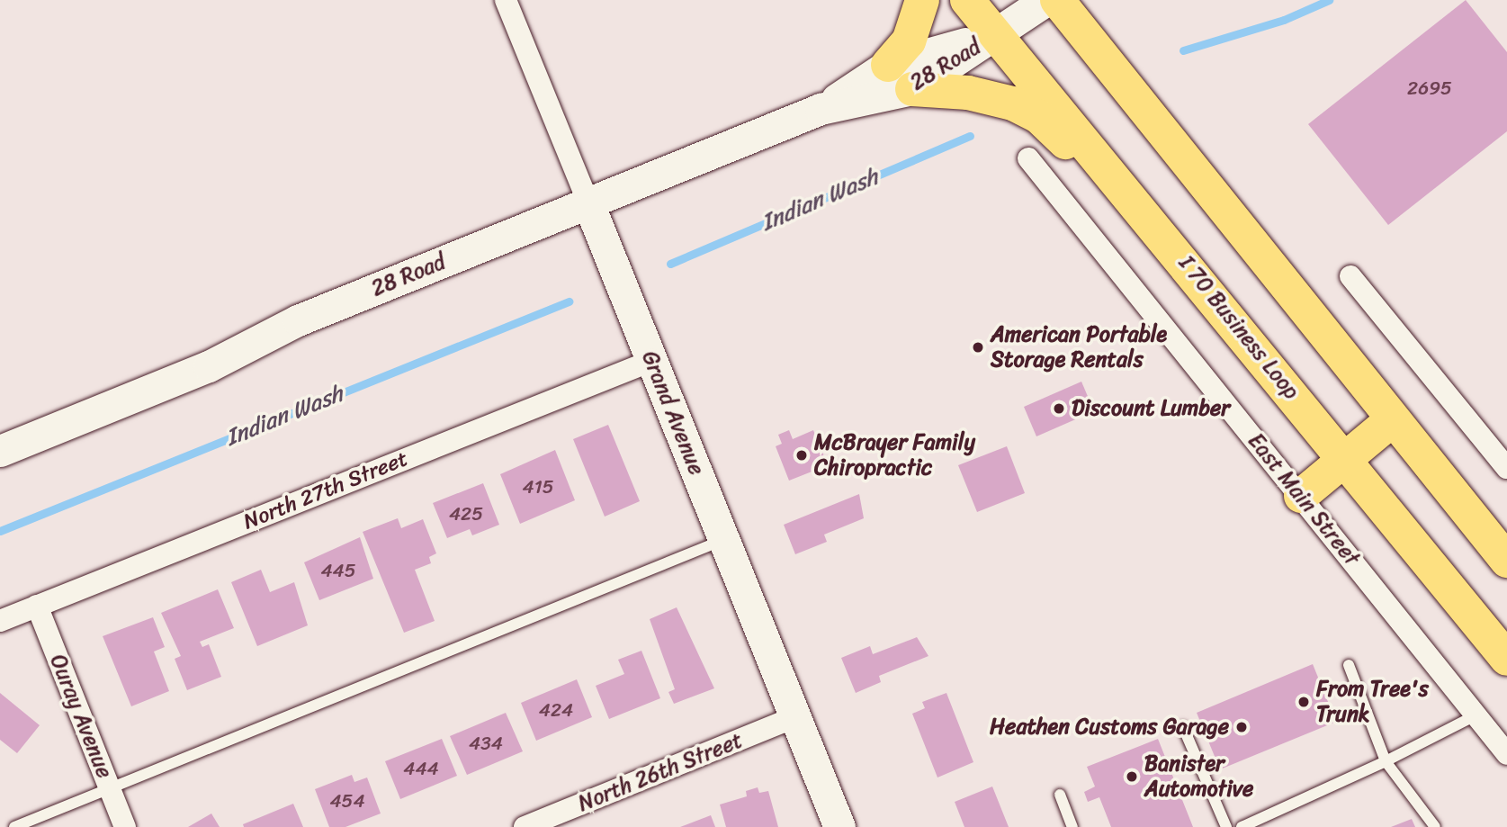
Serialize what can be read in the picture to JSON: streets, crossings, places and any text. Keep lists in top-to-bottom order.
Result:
{
  "streets": {
    "main road": ["28 Road", "I 70 Business Loop", "Grand Avenue"],
    "street": [
      "North 27th Street",
      "East Main Street",
      "Ouray Avenue",
      "North 26th Street"
    ]
  },
  "crossings": [
    ["28 Road", "I 70 Business Loop"],
    ["28 Road", "Grand Avenue"],
    ["Grand Avenue", "North 27th Street"],
    ["Grand Avenue", "North 26th Street"],
    ["North 27th Street", "Ouray Avenue"]
  ],
  "water": ["Indian Wash"],
  "places": [
    "American Portable Storage Rentals",
    "Discount Lumber",
    "McBrayer Family Chiropractic",
    "From Tree's Trunk",
    "Heathen Customs Garage",
    "Banister Automotive"
  ],
  "house_numbers": [
    "2695",
    "415",
    "425",
    "445",
    "424",
    "434",
    "444",
    "454"
  ]
}
